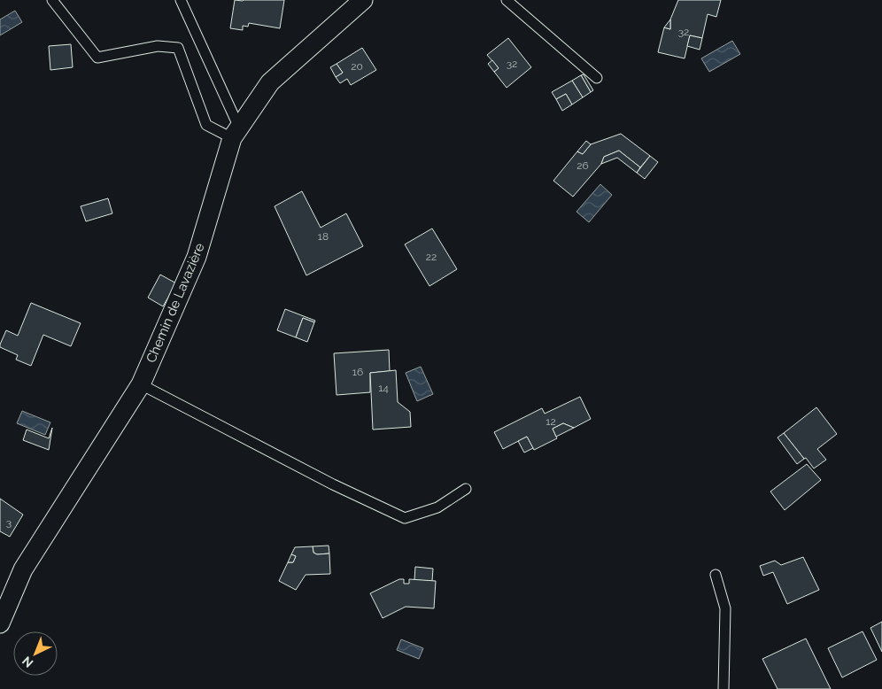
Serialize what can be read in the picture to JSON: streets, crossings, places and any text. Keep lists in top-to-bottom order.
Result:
{
  "streets": {
    "street": ["Chemin de Lavazière"]
  },
  "house_numbers": [
    "32",
    "32",
    "20",
    "26",
    "18",
    "22",
    "16",
    "14",
    "12",
    "3"
  ],
  "north": "bottom left"
}
